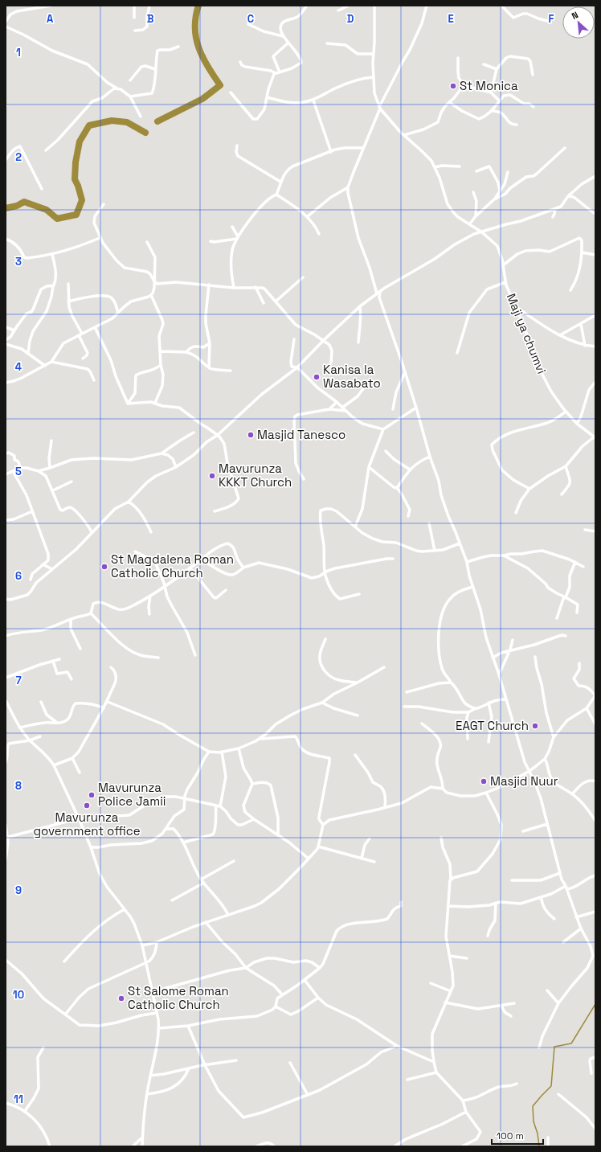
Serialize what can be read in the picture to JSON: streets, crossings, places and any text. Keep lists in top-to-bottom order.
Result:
{
  "streets": {
    "street": ["Maji ya chumvi"]
  },
  "places": [
    "St Monica",
    "Kanisa la Wasabato",
    "Masjid Tanesco",
    "Mavurunza KKKT Church",
    "St Magdalena Roman Catholic Church",
    "EAGT Church",
    "Masjid Nuur",
    "Mavurunza Police Jamii",
    "Mavurunza government office",
    "St Salome Roman Catholic Church"
  ],
  "scale_bar": "100 m",
  "north": "top left",
  "grid": {
    "columns": [
      "A",
      "B",
      "C",
      "D",
      "E",
      "F"
    ],
    "rows": [
      "1",
      "2",
      "3",
      "4",
      "5",
      "6",
      "7",
      "8",
      "9",
      "10",
      "11"
    ]
  }
}
